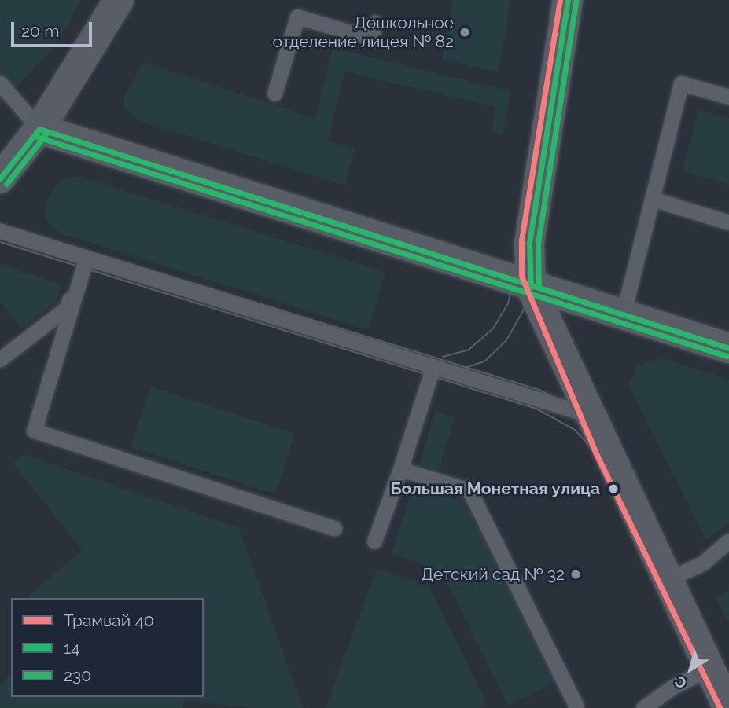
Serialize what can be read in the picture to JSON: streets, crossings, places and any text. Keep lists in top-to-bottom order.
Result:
{
  "places": ["Дошкольное отделение лицея № 82", "Большая Монетная улица", "Детский сад № 32"],
  "lines": ["tram line 40", "transit line 14", "transit line 230"],
  "legend": ["Трамвай 40", "14", "230"],
  "scale_bar": "20 m",
  "north": "bottom left"
}
